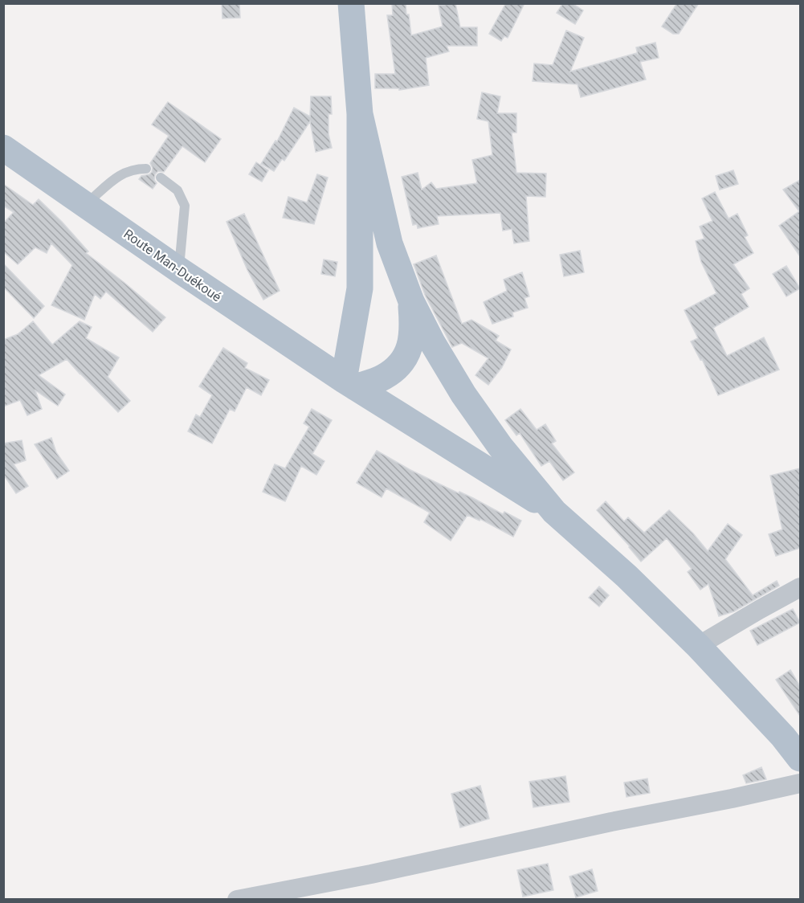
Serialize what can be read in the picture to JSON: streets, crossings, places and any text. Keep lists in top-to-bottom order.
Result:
{
  "streets": {
    "main road": ["Route Man-Duékoué"]
  }
}
